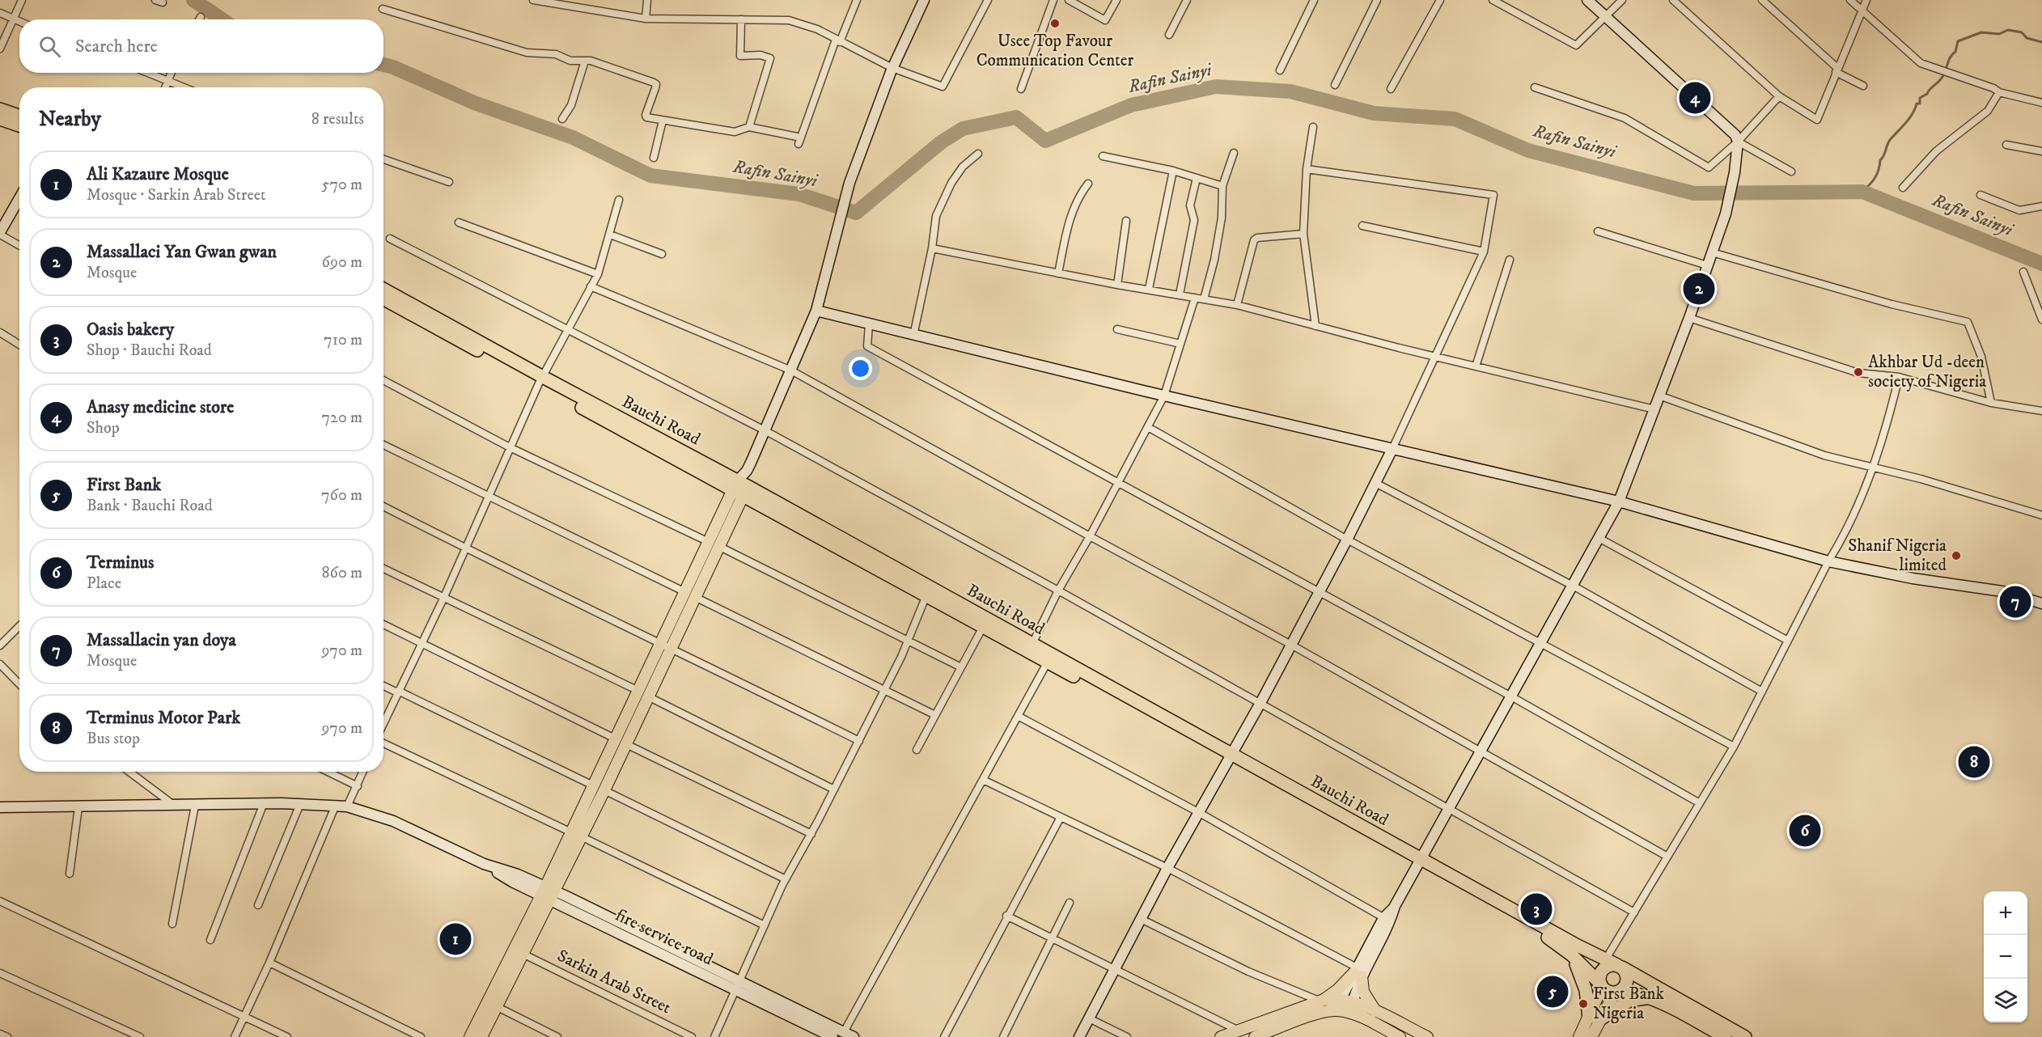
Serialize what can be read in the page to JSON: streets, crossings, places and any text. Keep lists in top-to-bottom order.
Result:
{
  "streets": {
    "highway": ["Bauchi Road"],
    "street": ["fire service road", "Sarkin Arab Street"]
  },
  "water": ["Rafin Sainyi"],
  "places": [
    "Usee Top Favour Communication Center",
    "Akhbar Ud -deen society of Nigeria",
    "Shanif Nigeria limited",
    "First Bank Nigeria"
  ],
  "page": {
    "search": "Search here",
    "pins": [
      "4",
      "2",
      "7",
      "8",
      "6",
      "3",
      "1",
      "5"
    ],
    "heading": ["Nearby", "8 results"],
    "list": [
      {
        "mark": "1",
        "name": "Ali Kazaure Mosque",
        "note": "Mosque · Sarkin Arab Street",
        "value": "570 m"
      },
      {
        "mark": "2",
        "name": "Massallaci Yan Gwan gwan",
        "note": "Mosque",
        "value": "690 m"
      },
      {
        "mark": "3",
        "name": "Oasis bakery",
        "note": "Shop · Bauchi Road",
        "value": "710 m"
      },
      {
        "mark": "4",
        "name": "Anasy medicine store",
        "note": "Shop",
        "value": "720 m"
      },
      {
        "mark": "5",
        "name": "First Bank",
        "note": "Bank · Bauchi Road",
        "value": "760 m"
      },
      {
        "mark": "6",
        "name": "Terminus",
        "note": "Place",
        "value": "860 m"
      },
      {
        "mark": "7",
        "name": "Massallacin yan doya",
        "note": "Mosque",
        "value": "970 m"
      },
      {
        "mark": "8",
        "name": "Terminus Motor Park",
        "note": "Bus stop",
        "value": "970 m"
      }
    ],
    "map_buttons": ["+", "−"]
  }
}
